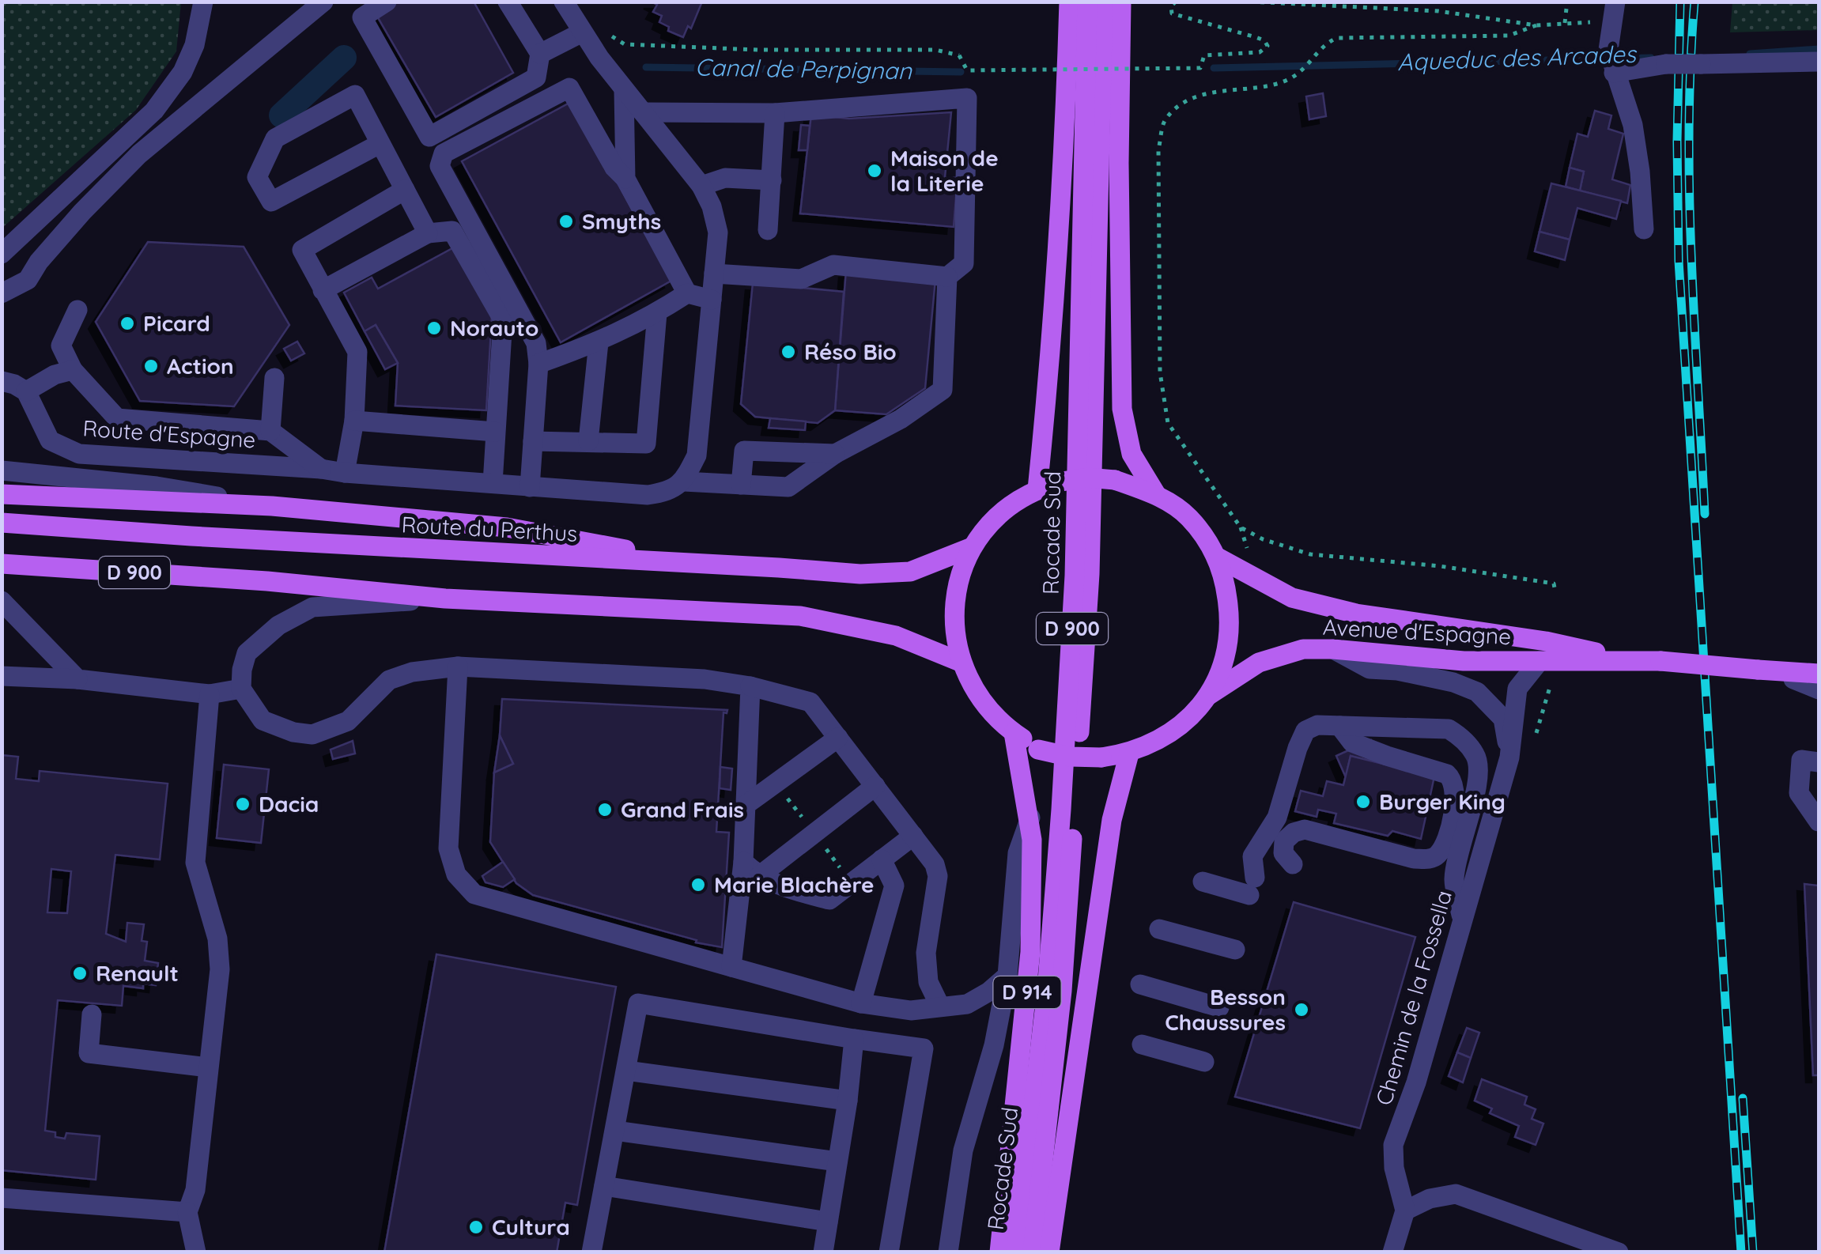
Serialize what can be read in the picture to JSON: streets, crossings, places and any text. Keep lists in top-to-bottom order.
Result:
{
  "streets": {
    "main road": [
      "Route du Perthus",
      "Rocade Sud",
      "D 900",
      "Avenue d'Espagne",
      "D 914"
    ],
    "street": ["Route d'Espagne", "Chemin de la Fossella"]
  },
  "crossings": [
    ["Route du Perthus", "Rocade Sud"],
    ["Route du Perthus", "D 900"],
    ["Route du Perthus", "Avenue d'Espagne"],
    ["Route du Perthus", "D 914"],
    ["Rocade Sud", "D 900"],
    ["Rocade Sud", "Avenue d'Espagne"],
    ["Rocade Sud", "D 914"],
    ["D 900", "Avenue d'Espagne"],
    ["D 900", "D 914"],
    ["Avenue d'Espagne", "D 914"],
    ["Avenue d'Espagne", "Chemin de la Fossella"]
  ],
  "water": ["Aqueduc des Arcades", "Canal de Perpignan"],
  "places": [
    "Maison de la Literie",
    "Smyths",
    "Picard",
    "Norauto",
    "Réso Bio",
    "Action",
    "Burger King",
    "Dacia",
    "Grand Frais",
    "Marie Blachère",
    "Renault",
    "Besson Chaussures",
    "Cultura"
  ]
}
